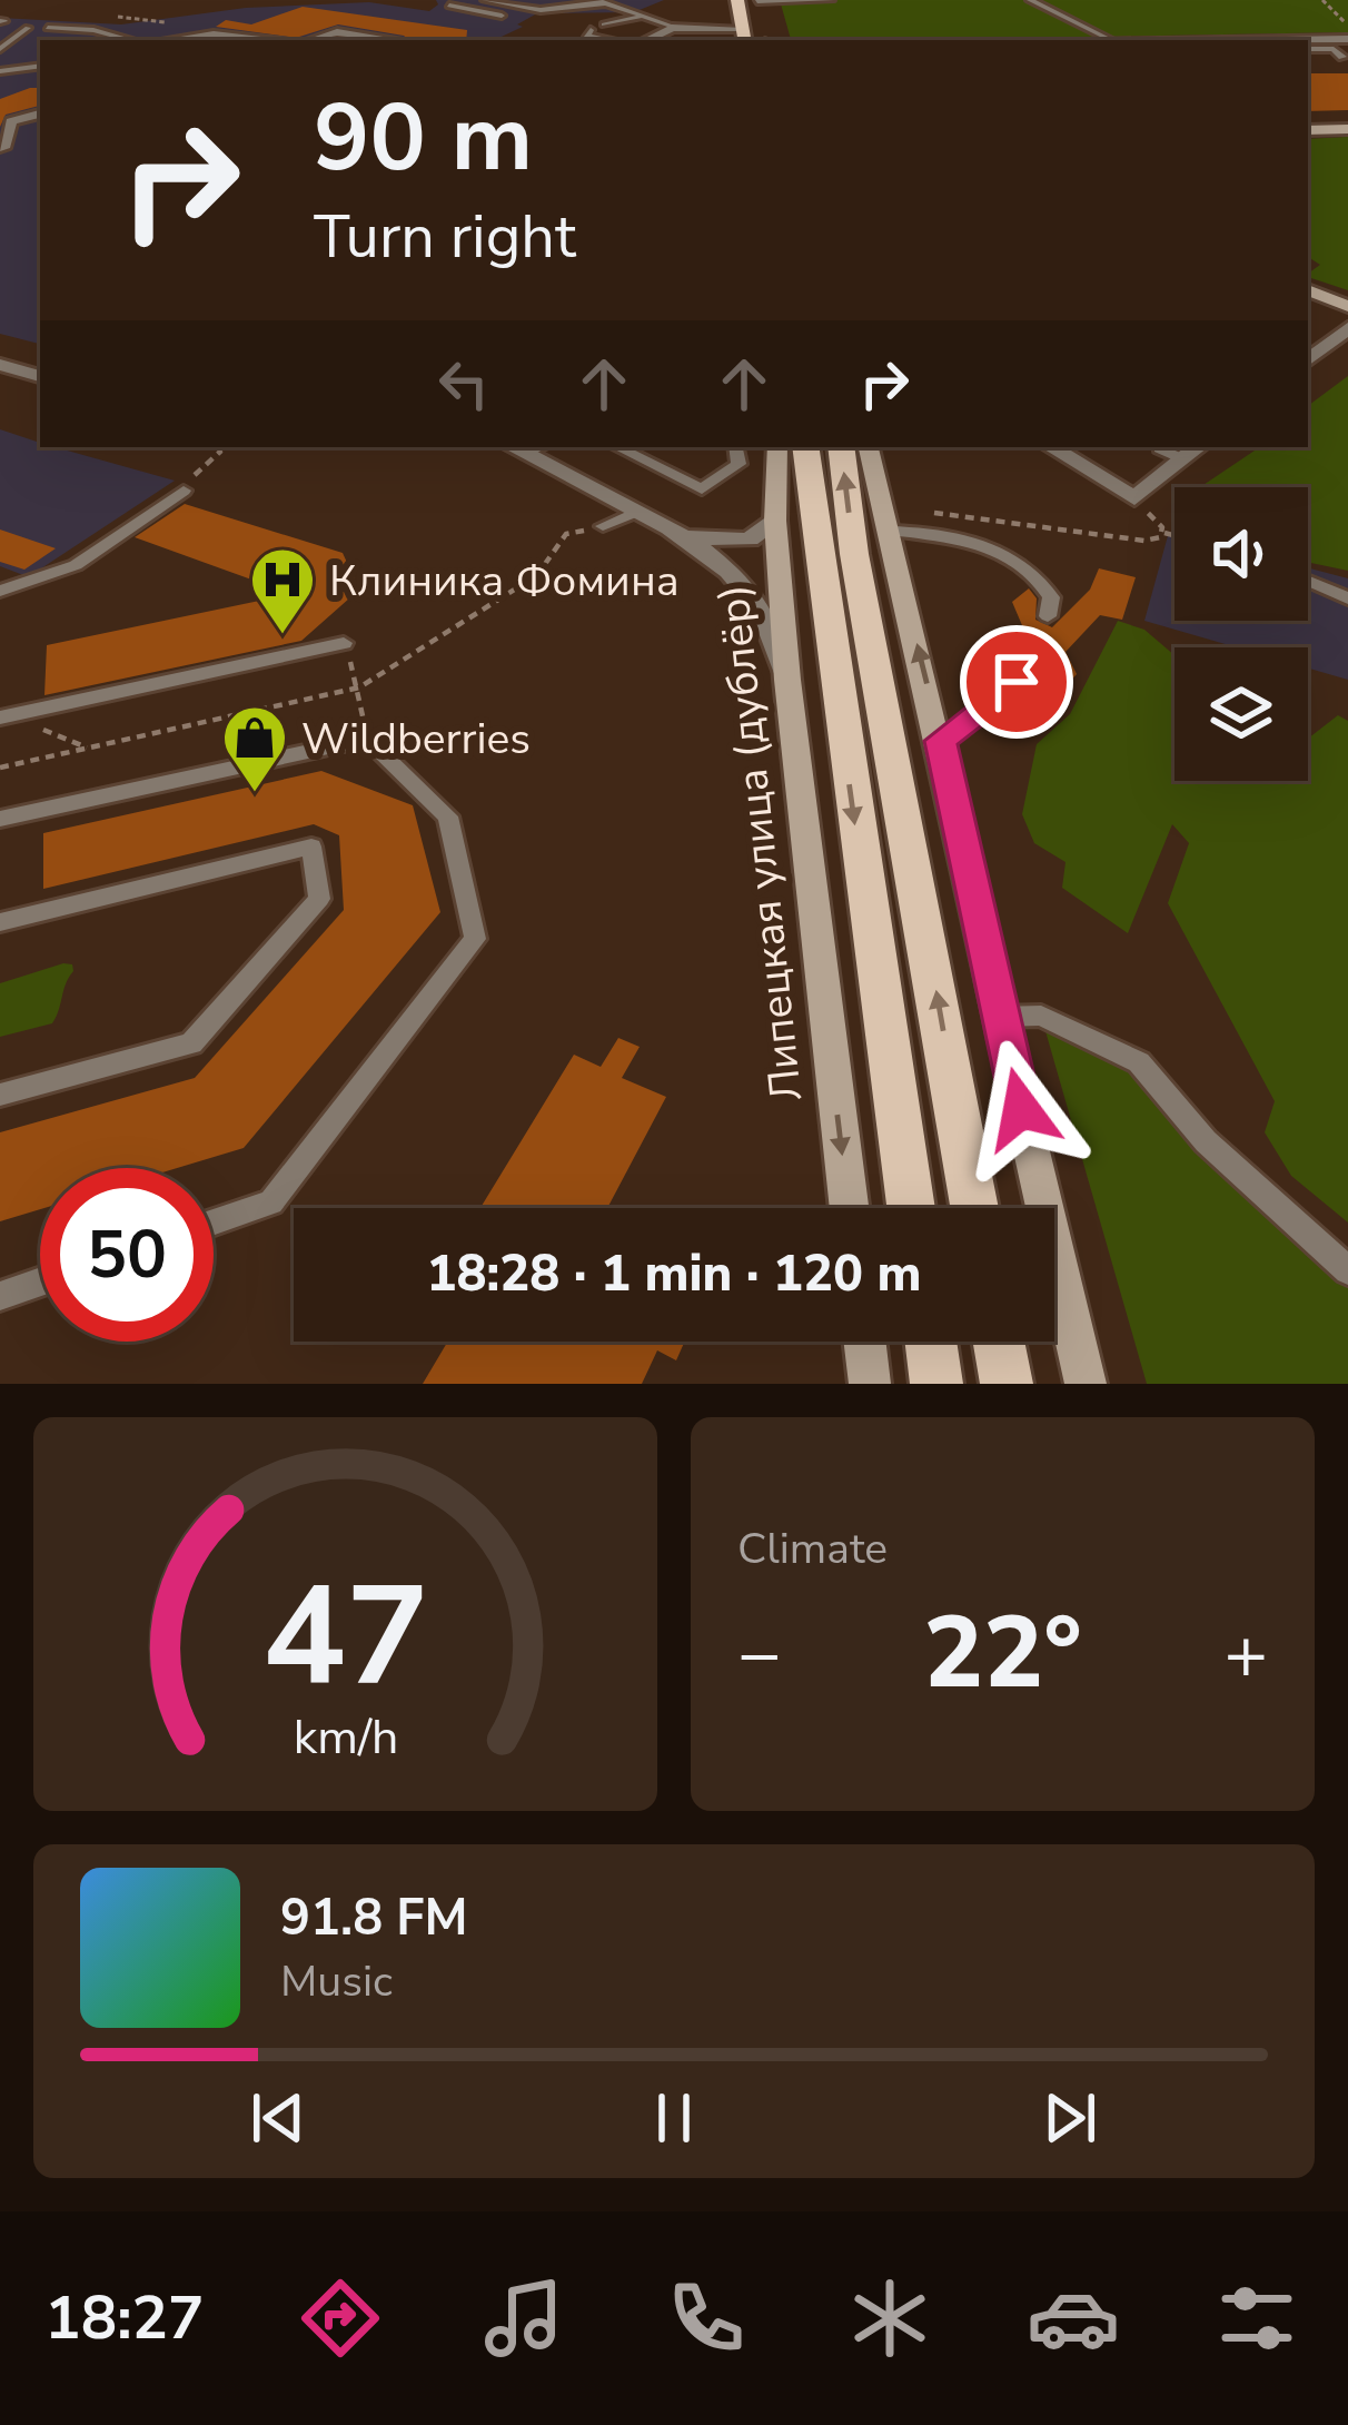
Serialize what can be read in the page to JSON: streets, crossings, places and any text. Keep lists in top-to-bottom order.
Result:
{
  "streets": {
    "main road": ["Липецкая улица (дублёр)"]
  },
  "places": {
    "hospital": ["Клиника Фомина"],
    "shop": ["Wildberries"]
  },
  "page": {
    "turn": ["90 m", "Turn right"],
    "limit": "50",
    "trip": "18:28 · 1 min · 120 m",
    "tile": "Climate",
    "heat": ["−", "22°", "+"],
    "song": ["91.8 FM", "Music"],
    "tabs": "18:27",
    "gauge": ["47", "km/h"]
  }
}
